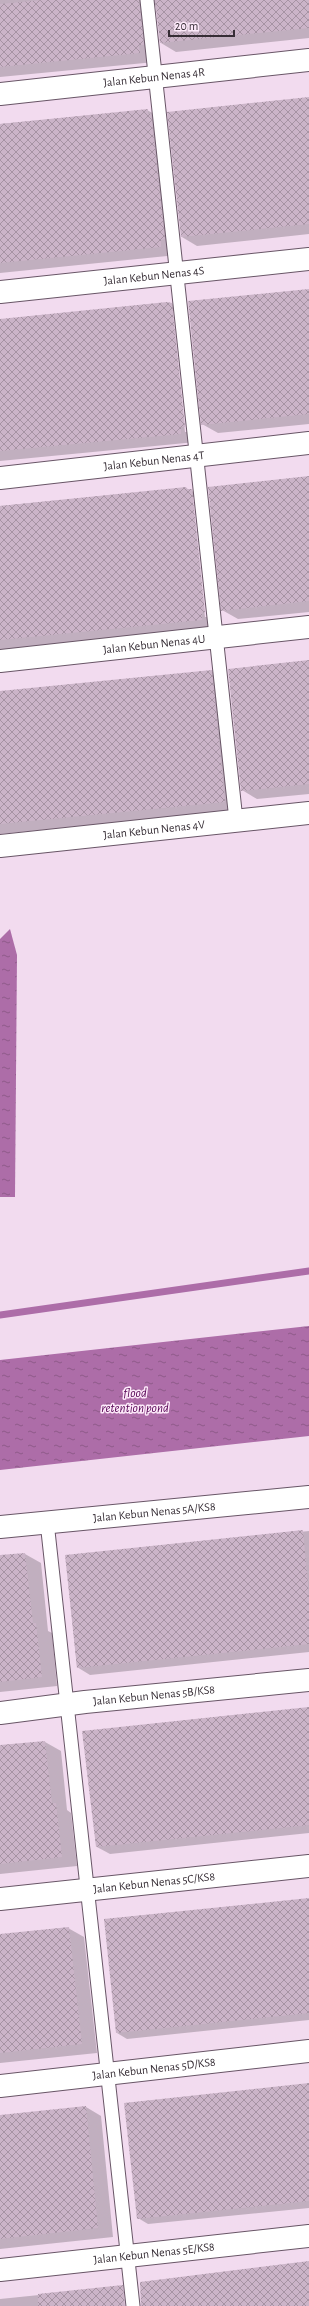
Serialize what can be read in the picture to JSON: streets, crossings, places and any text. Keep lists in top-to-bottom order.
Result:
{
  "streets": {
    "street": [
      "Jalan Kebun Nenas 4R",
      "Jalan Kebun Nenas 4S",
      "Jalan Kebun Nenas 4T",
      "Jalan Kebun Nenas 4U",
      "Jalan Kebun Nenas 4V",
      "Jalan Kebun Nenas 5A/KS8",
      "Jalan Kebun Nenas 5B/KS8",
      "Jalan Kebun Nenas 5C/KS8",
      "Jalan Kebun Nenas 5D/KS8",
      "Jalan Kebun Nenas 5E/KS8"
    ]
  },
  "water": ["flood retention pond"],
  "scale_bar": "20 m"
}
